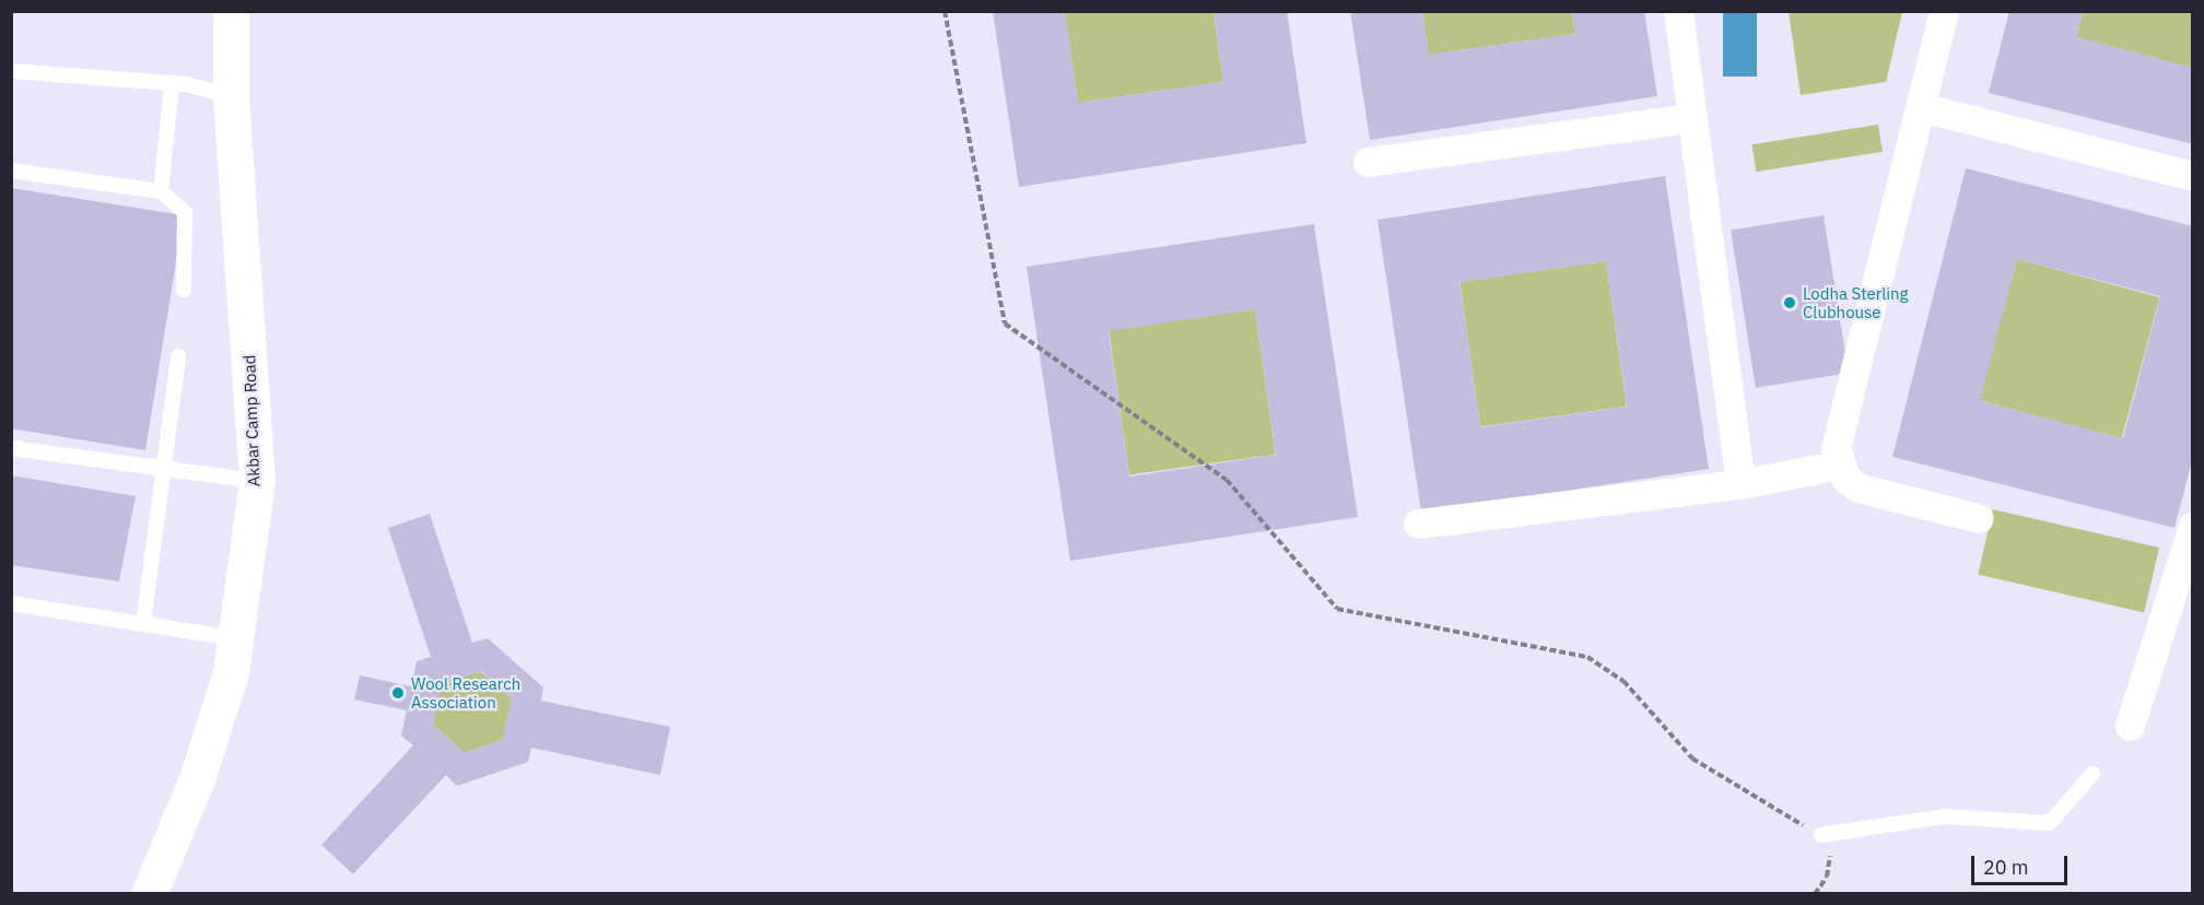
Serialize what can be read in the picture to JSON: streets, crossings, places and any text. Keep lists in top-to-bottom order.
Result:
{
  "streets": {
    "street": ["Akbar Camp Road"]
  },
  "places": ["Lodha Sterling Clubhouse", "Wool Research Association"],
  "scale_bar": "20 m"
}
